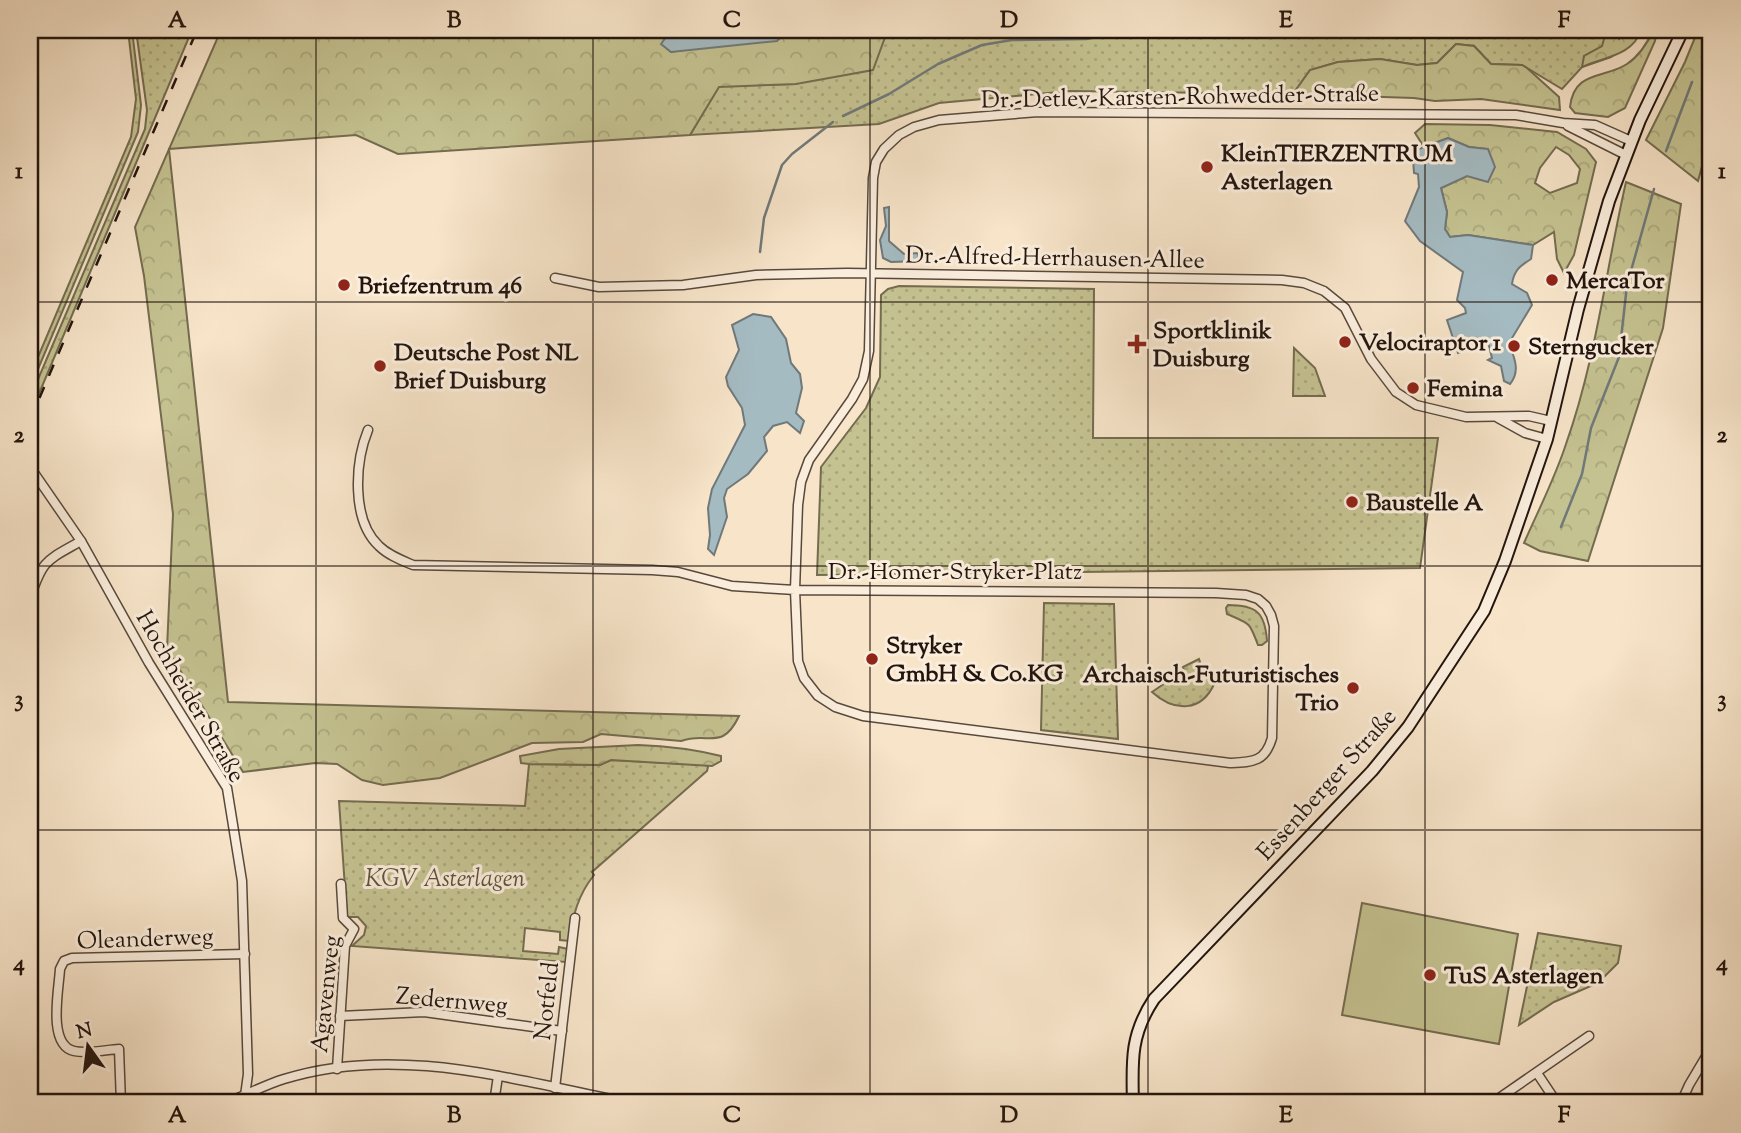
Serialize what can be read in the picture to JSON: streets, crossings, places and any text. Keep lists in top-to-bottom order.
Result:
{
  "streets": {
    "main road": ["Essenberger Straße"],
    "street": [
      "Dr.-Detlev-Karsten-Rohwedder-Straße",
      "Dr.-Alfred-Herrhausen-Allee",
      "Dr.-Homer-Stryker-Platz",
      "Hochheider Straße",
      "Oleanderweg",
      "Agavenweg",
      "Zedernweg",
      "Notfeld"
    ]
  },
  "crossings": [
    ["Dr.-Detlev-Karsten-Rohwedder-Straße", "Dr.-Alfred-Herrhausen-Allee"],
    ["Dr.-Detlev-Karsten-Rohwedder-Straße", "Dr.-Homer-Stryker-Platz"],
    ["Dr.-Detlev-Karsten-Rohwedder-Straße", "Essenberger Straße"],
    ["Dr.-Alfred-Herrhausen-Allee", "Essenberger Straße"],
    ["Hochheider Straße", "Oleanderweg"],
    ["Agavenweg", "Zedernweg"],
    ["Zedernweg", "Notfeld"]
  ],
  "parks": ["KGV Asterlagen"],
  "places": {
    "other": [
      "KleinTIERZENTRUM Asterlagen",
      "MercaTor",
      "Briefzentrum 46",
      "Velociraptor 1",
      "Sterngucker",
      "Deutsche Post NL Brief Duisburg",
      "Femina",
      "Baustelle A",
      "Stryker GmbH & Co.KG",
      "Archaisch-Futuristisches Trio",
      "TuS Asterlagen"
    ],
    "health": ["Sportklinik Duisburg"]
  },
  "north": "top",
  "grid": {
    "columns": [
      "A",
      "B",
      "C",
      "D",
      "E",
      "F"
    ],
    "rows": [
      "1",
      "2",
      "3",
      "4"
    ]
  }
}
